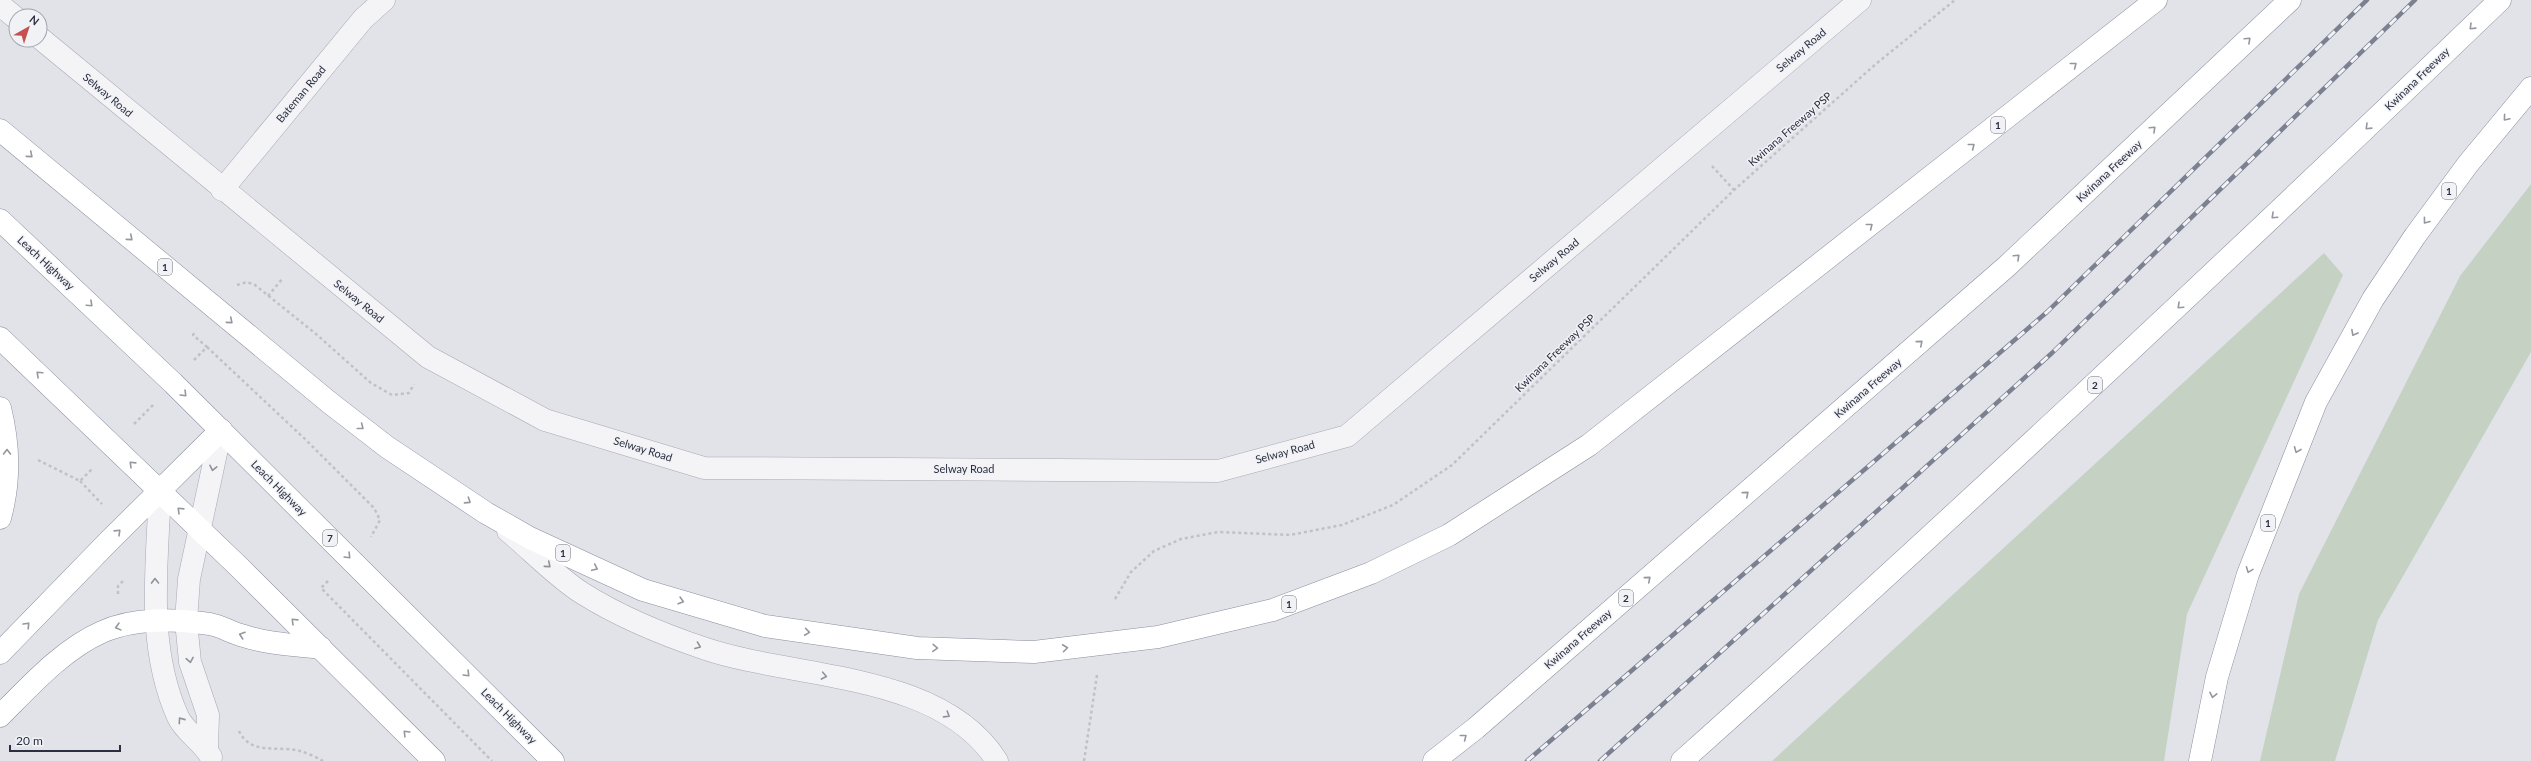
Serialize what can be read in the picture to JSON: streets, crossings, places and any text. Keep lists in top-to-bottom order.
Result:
{
  "streets": {
    "highway": [
      "Kwinana Freeway",
      "1",
      "Leach Highway",
      "2",
      "7"
    ],
    "street": ["Selway Road", "Bateman Road"],
    "path": ["Kwinana Freeway PSP"]
  },
  "crossings": [
    ["Selway Road", "Bateman Road"]
  ],
  "scale_bar": "20 m",
  "north": "top right"
}
